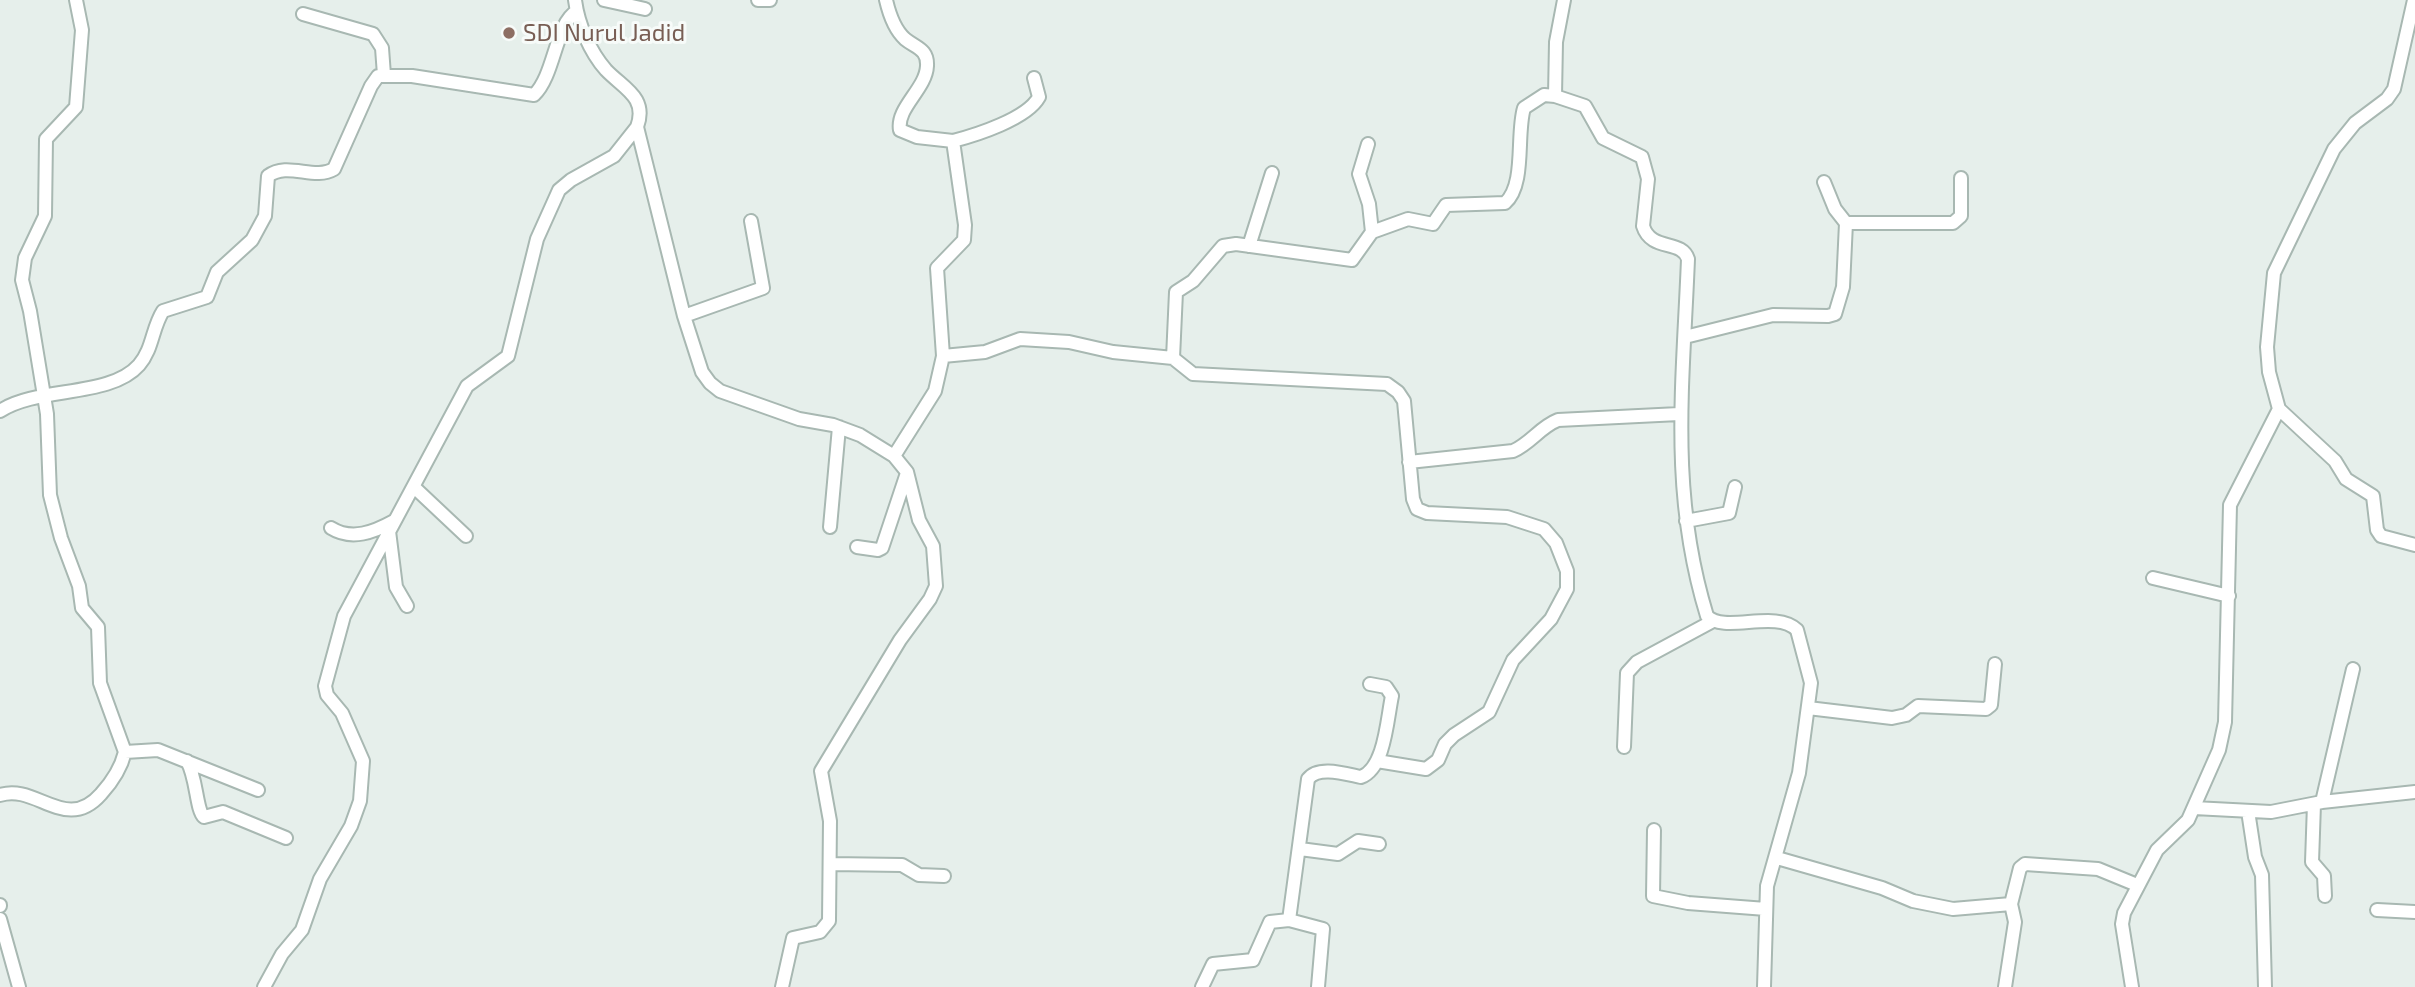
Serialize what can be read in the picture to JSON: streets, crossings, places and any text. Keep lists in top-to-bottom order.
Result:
{
  "places": ["SDI Nurul Jadid"]
}
